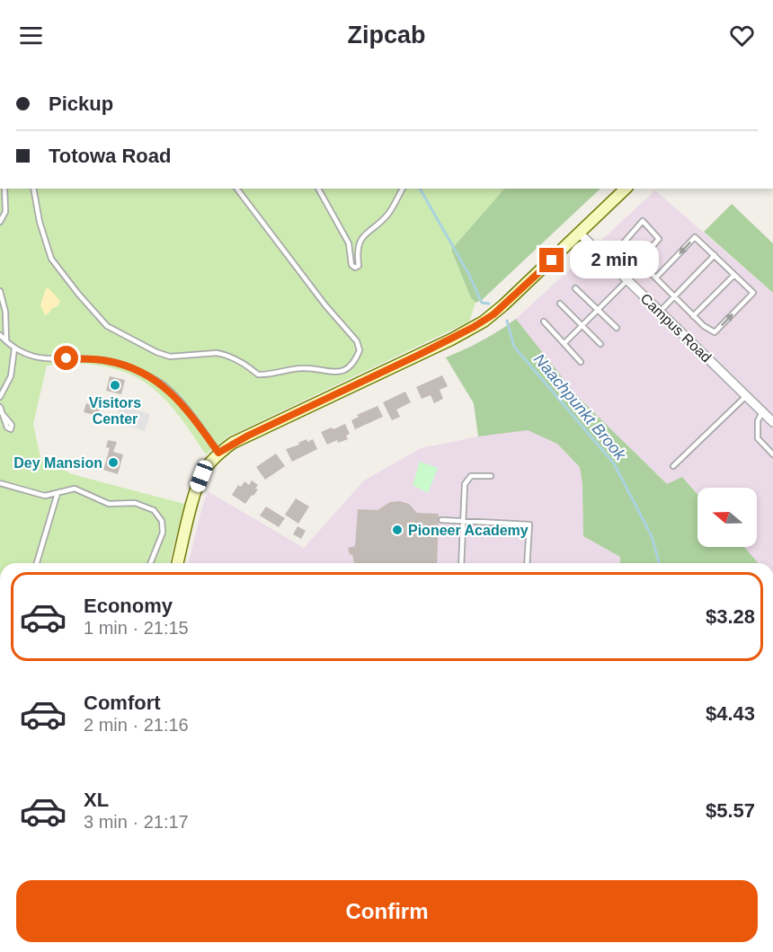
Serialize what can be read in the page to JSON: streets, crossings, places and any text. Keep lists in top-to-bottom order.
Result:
{
  "streets": {
    "street": ["Campus Road"]
  },
  "water": ["Naachpunkt Brook"],
  "places": ["Visitors Center", "Dey Mansion", "Pioneer Academy"],
  "north": "left",
  "page": {
    "header": "Zipcab",
    "banner": ["Pickup", "Totowa Road"],
    "bubble": "2 min",
    "list": [
      {
        "name": "Economy",
        "note": "1 min · 21:15",
        "value": "$3.28"
      },
      {
        "name": "Comfort",
        "note": "2 min · 21:16",
        "value": "$4.43"
      },
      {
        "name": "XL",
        "note": "3 min · 21:17",
        "value": "$5.57"
      }
    ],
    "buttons": "Confirm"
  }
}
